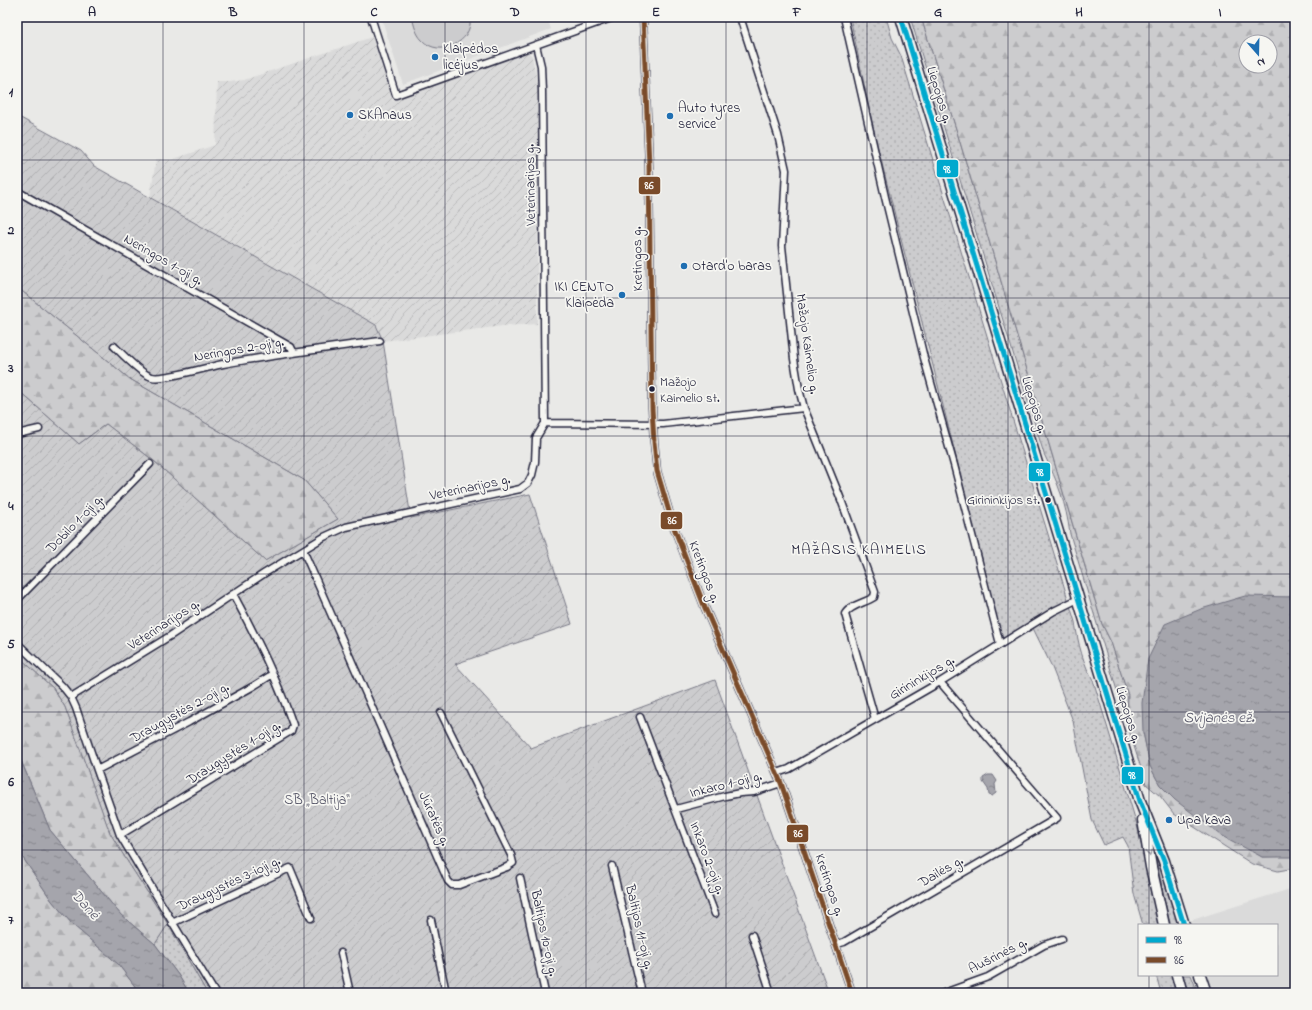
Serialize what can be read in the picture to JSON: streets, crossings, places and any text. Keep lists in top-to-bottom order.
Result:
{
  "streets": {
    "main road": ["Liepojos g."],
    "street": [
      "Veterinarijos g.",
      "Kretingos g.",
      "Neringos 1-oji g.",
      "Mažojo Kaimelio g.",
      "Neringos 2-oji g.",
      "Dobilo 1-oji g.",
      "Girininkijos g.",
      "Draugystės 2-oji g.",
      "Draugystės 1-oji g.",
      "Inkaro 1-oji g.",
      "Jūratės g.",
      "Inkaro 2-oji g.",
      "Dailės g.",
      "Draugystės 3-ioji g.",
      "Baltijos 11-oji g.",
      "Baltijos 10-oji g.",
      "Aušrinės g."
    ]
  },
  "crossings": [
    ["Liepojos g.", "Girininkijos g."],
    ["Veterinarijos g.", "Draugystės 1-oji g."],
    ["Veterinarijos g.", "Jūratės g."],
    ["Kretingos g.", "Girininkijos g."],
    ["Kretingos g.", "Inkaro 1-oji g."],
    ["Kretingos g.", "Dailės g."],
    ["Neringos 1-oji g.", "Neringos 2-oji g."],
    ["Mažojo Kaimelio g.", "Girininkijos g."],
    ["Girininkijos g.", "Dailės g."],
    ["Draugystės 2-oji g.", "Draugystės 1-oji g."],
    ["Inkaro 1-oji g.", "Inkaro 2-oji g."]
  ],
  "districts": ["MAŽASIS KAIMELIS"],
  "water": ["Svijanės ež.", "Danė"],
  "parks": ["SB „Baltija“"],
  "places": [
    "Klaipėdos licėjus",
    "SKAnaus",
    "Auto tyres service",
    "Otard'o baras",
    "IKI CENTO Klaipėda",
    "Mažojo Kaimelio st.",
    "Girininkijos st.",
    "Upa kava"
  ],
  "lines": ["transit line 98", "transit line 86"],
  "legend": ["98", "86"],
  "north": "bottom",
  "grid": {
    "columns": [
      "A",
      "B",
      "C",
      "D",
      "E",
      "F",
      "G",
      "H",
      "I"
    ],
    "rows": [
      "1",
      "2",
      "3",
      "4",
      "5",
      "6",
      "7"
    ]
  }
}
